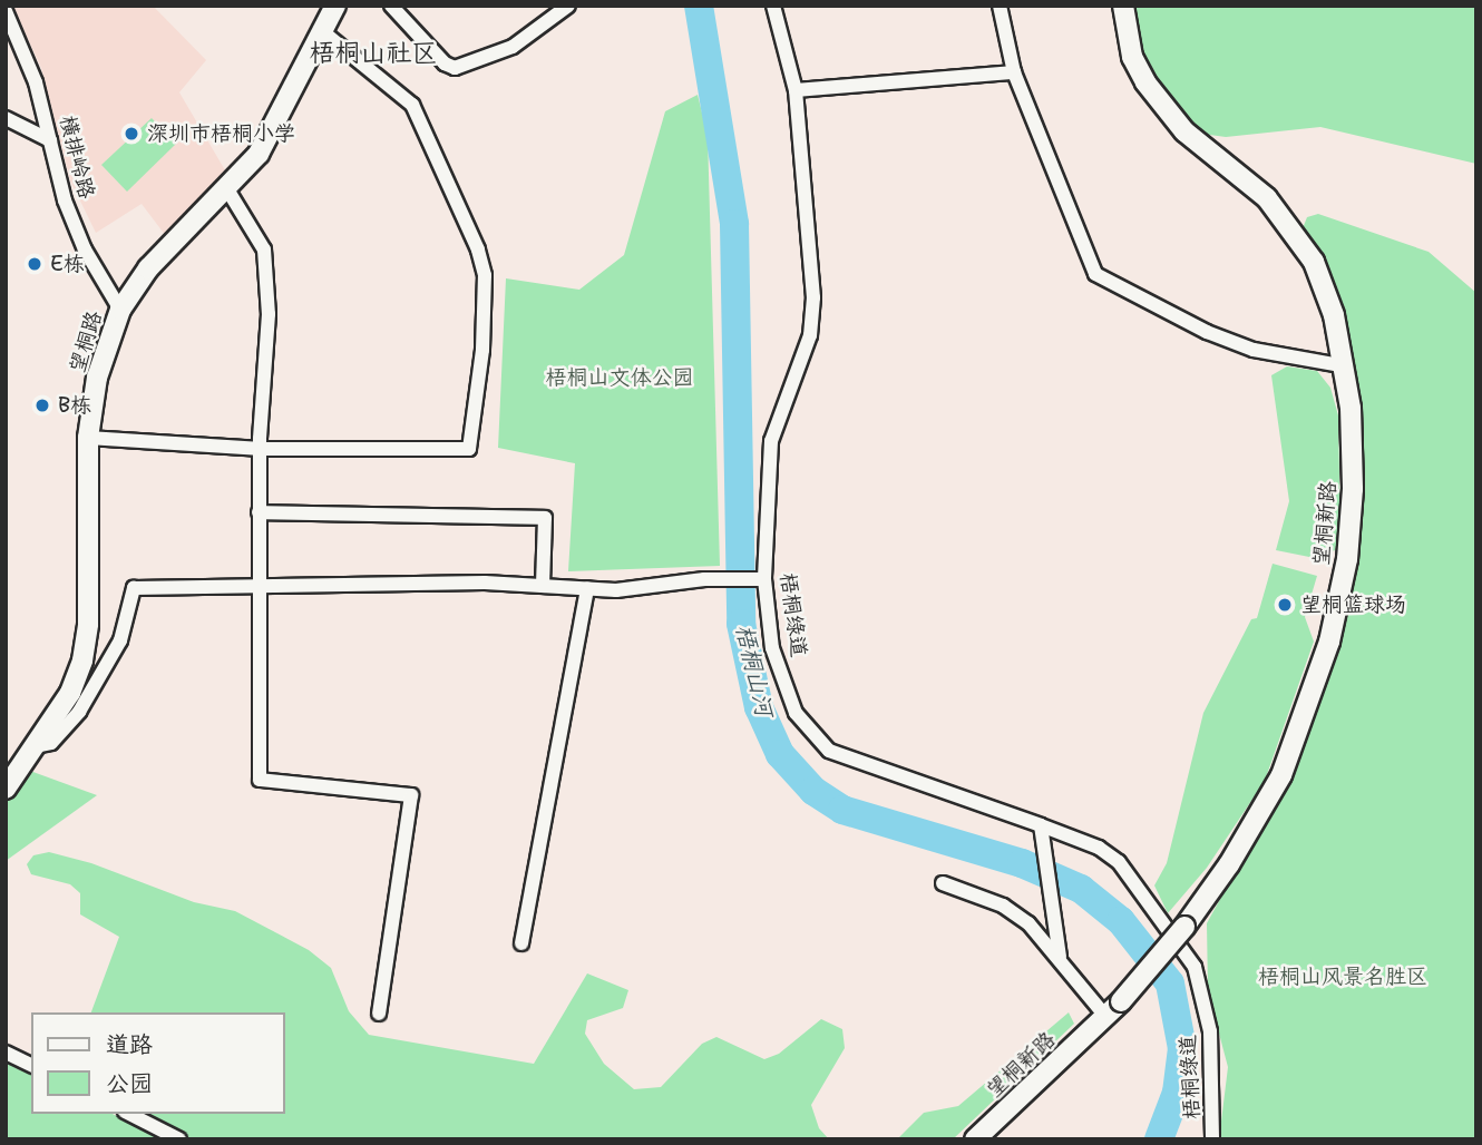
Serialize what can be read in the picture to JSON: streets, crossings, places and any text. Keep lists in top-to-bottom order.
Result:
{
  "streets": {
    "street": [
      "横排岭路",
      "望桐路",
      "望桐新路",
      "梧桐绿道"
    ]
  },
  "crossings": [
    ["横排岭路", "望桐路"]
  ],
  "districts": ["梧桐山社区"],
  "water": ["梧桐山河"],
  "parks": ["梧桐山文体公园", "梧桐山风景名胜区"],
  "places": [
    "深圳市梧桐小学",
    "E栋",
    "B栋",
    "望桐篮球场"
  ],
  "legend": ["道路", "公园"]
}
